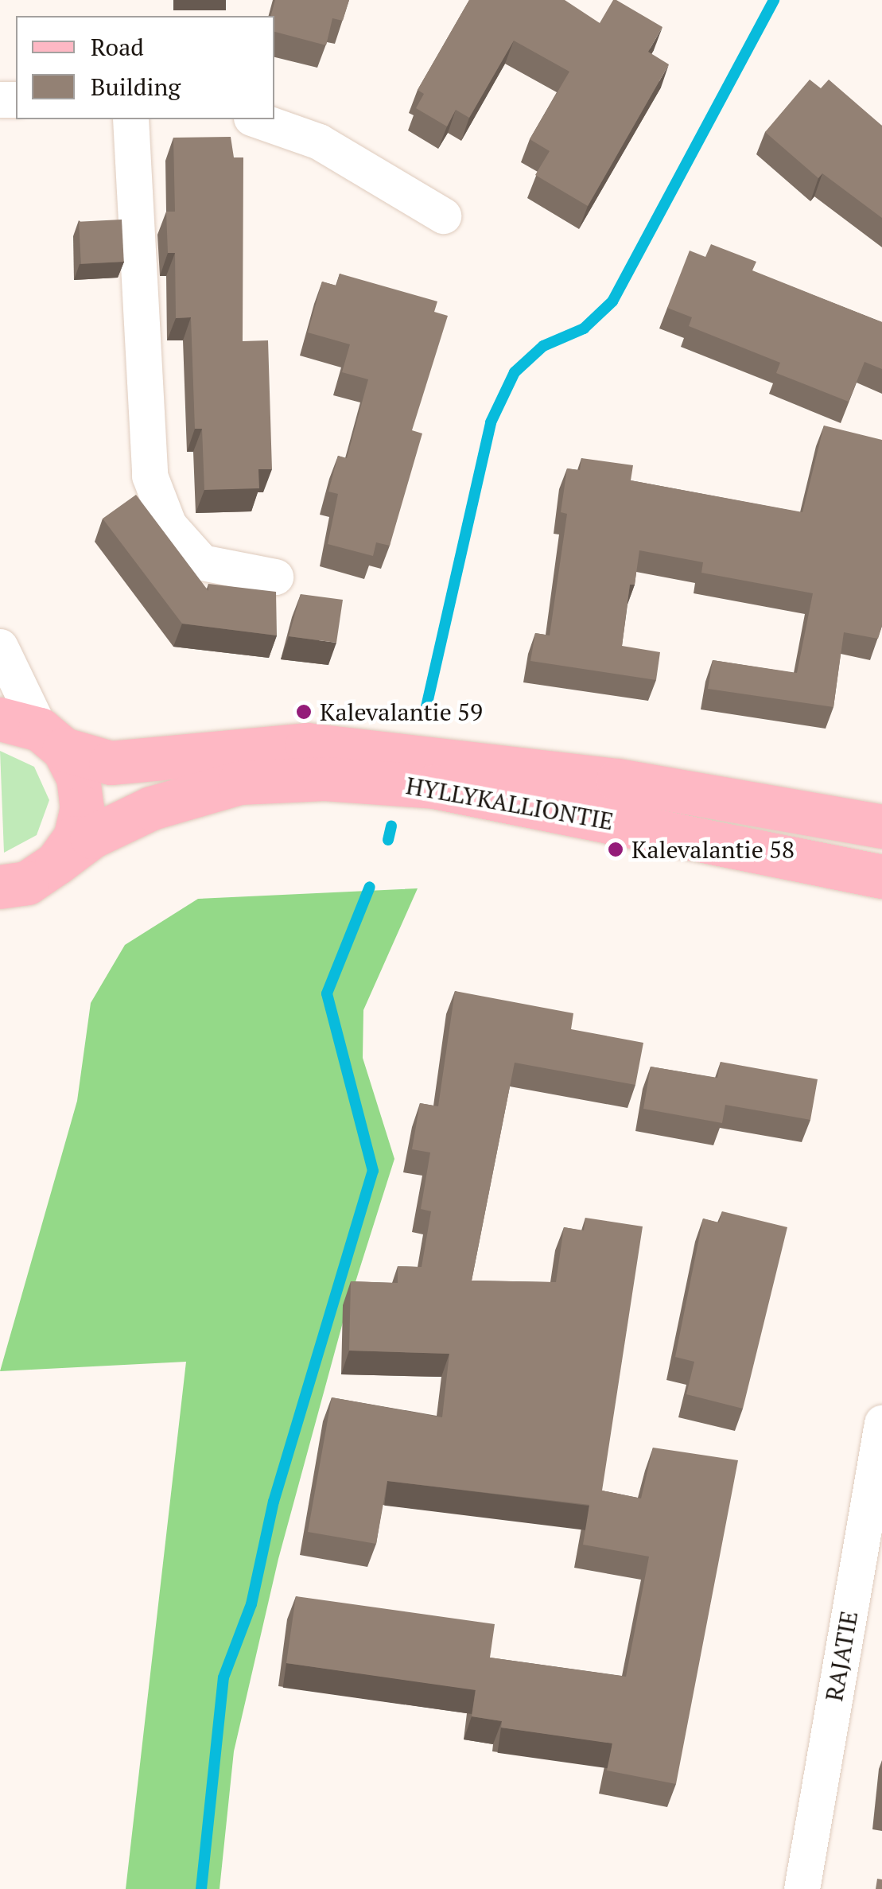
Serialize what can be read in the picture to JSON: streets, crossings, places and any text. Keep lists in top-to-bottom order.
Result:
{
  "streets": {
    "main road": ["HYLLYKALLIONTIE"],
    "street": ["RAJATIE"]
  },
  "places": ["Kalevalantie 59", "Kalevalantie 58"],
  "legend": ["Road", "Building"]
}
